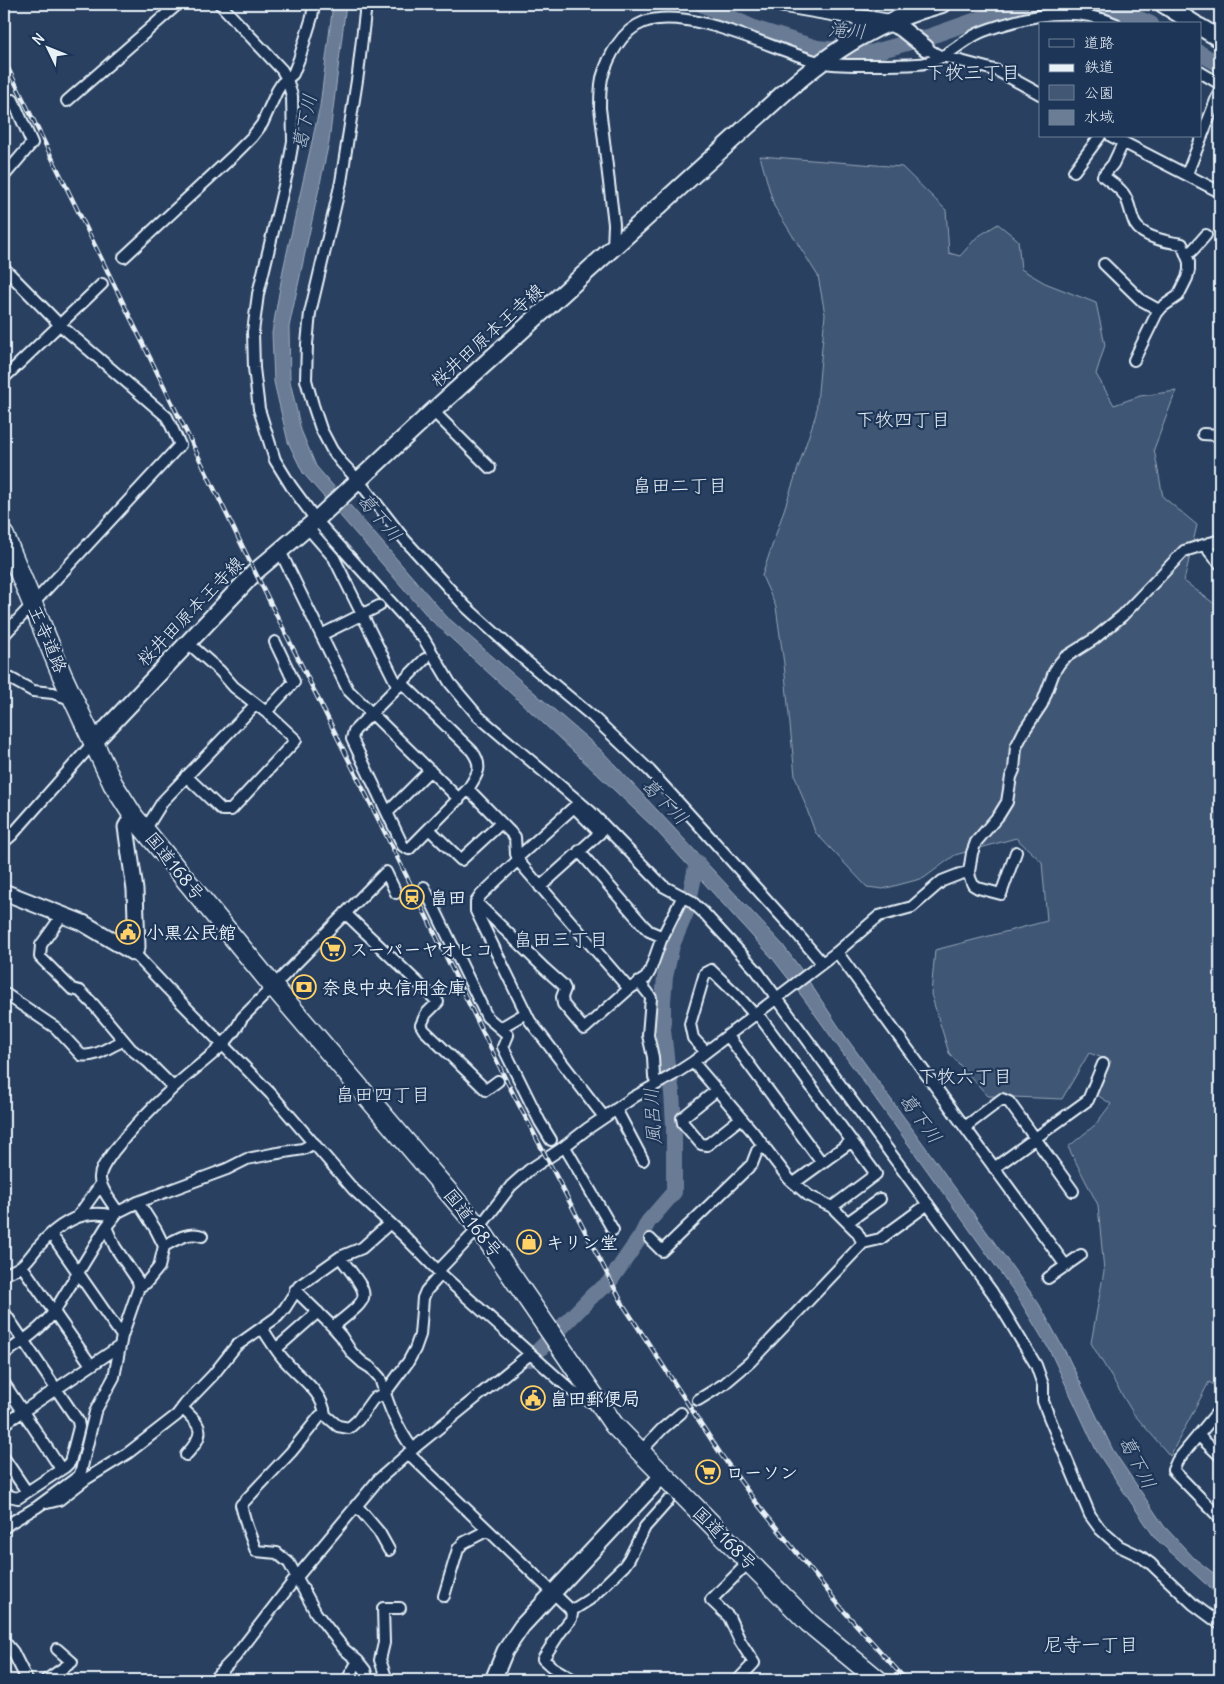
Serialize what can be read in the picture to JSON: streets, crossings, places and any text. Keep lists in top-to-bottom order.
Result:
{
  "streets": {
    "highway": ["王寺道路", "国道168号"],
    "main road": ["桜井田原本王寺線"]
  },
  "crossings": [
    ["桜井田原本王寺線", "王寺道路"],
    ["桜井田原本王寺線", "国道168号"],
    ["王寺道路", "国道168号"]
  ],
  "districts": [
    "下牧三丁目",
    "下牧四丁目",
    "畠田二丁目",
    "畠田三丁目",
    "下牧六丁目",
    "畠田四丁目",
    "尼寺一丁目"
  ],
  "water": ["滝川", "葛下川", "風呂川"],
  "places": {
    "station": ["畠田"],
    "public building": ["小黒公民館", "畠田郵便局"],
    "supermarket": ["スーパーヤオヒコ", "ローソン"],
    "bank": ["奈良中央信用金庫"],
    "shop": ["キリン堂"]
  },
  "legend": [
    "道路",
    "鉄道",
    "公園",
    "水域"
  ],
  "north": "top left"
}
